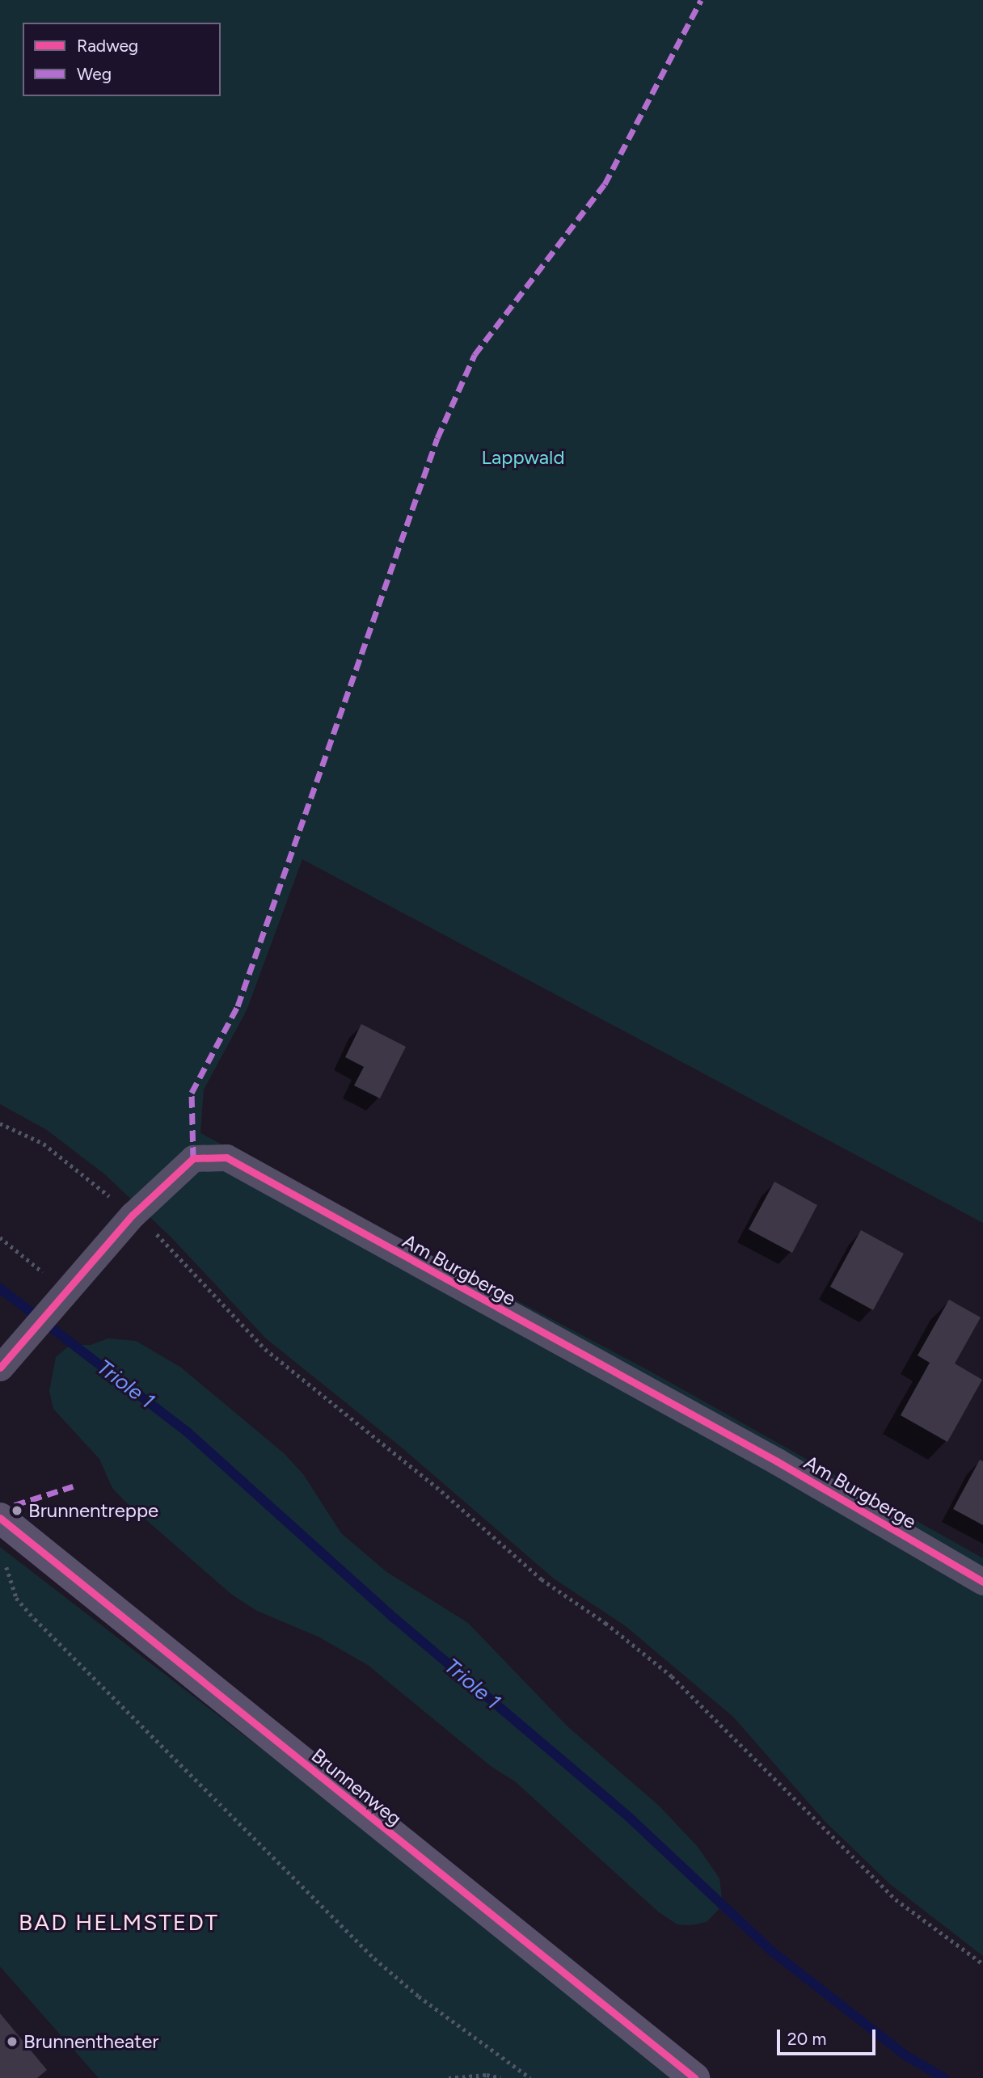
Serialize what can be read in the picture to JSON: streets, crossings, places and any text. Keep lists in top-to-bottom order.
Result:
{
  "streets": {
    "main road": ["Brunnenweg"],
    "street": ["Am Burgberge"]
  },
  "districts": ["BAD HELMSTEDT"],
  "water": ["Triole 1"],
  "parks": ["Lappwald"],
  "places": ["Brunnentreppe", "Brunnentheater"],
  "legend": ["Radweg", "Weg"],
  "scale_bar": "20 m"
}
